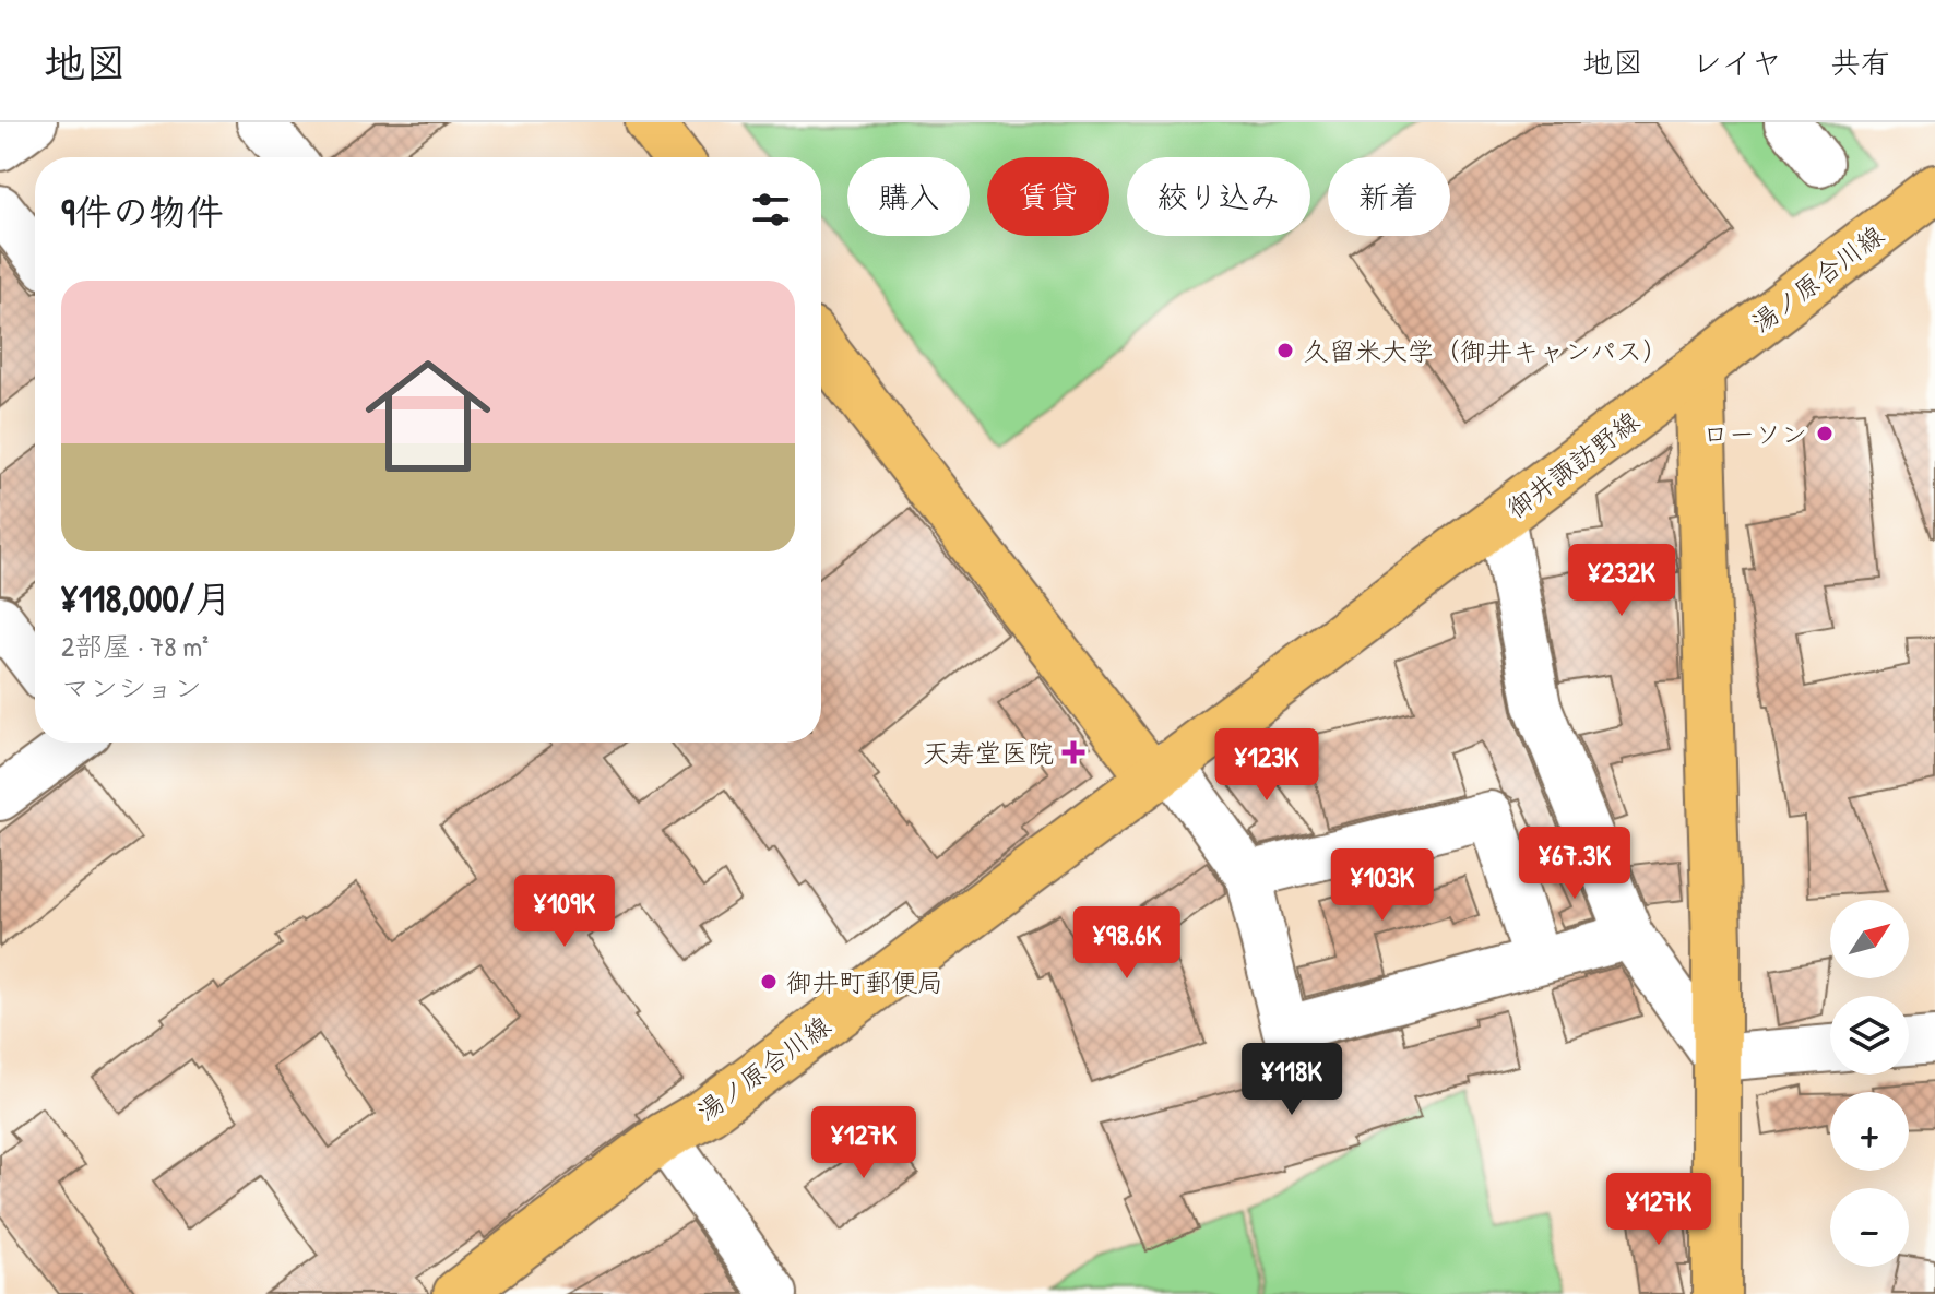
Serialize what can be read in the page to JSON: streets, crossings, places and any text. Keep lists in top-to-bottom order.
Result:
{
  "streets": {
    "main road": ["湯ノ原合川線", "御井諏訪野線"]
  },
  "crossings": [
    ["湯ノ原合川線", "御井諏訪野線"]
  ],
  "places": {
    "other": ["久留米大学（御井キャンパス）", "ローソン", "御井町郵便局"],
    "health": ["天寿堂医院"]
  },
  "north": "top right",
  "page": {
    "header": "地図",
    "nav": ["地図", "レイヤ", "共有"],
    "chip": [
      "購入",
      "賃貸",
      "絞り込み",
      "新着"
    ],
    "heading": "9件の物件",
    "list": [
      {
        "name": "¥118,000/月",
        "note": "2部屋 · 78 m² · マンション"
      }
    ],
    "price": [
      "¥232K",
      "¥123K",
      "¥67.3K",
      "¥103K",
      "¥109K",
      "¥98.6K",
      "¥118K",
      "¥127K",
      "¥127K"
    ],
    "map_buttons": ["+", "−"]
  }
}
